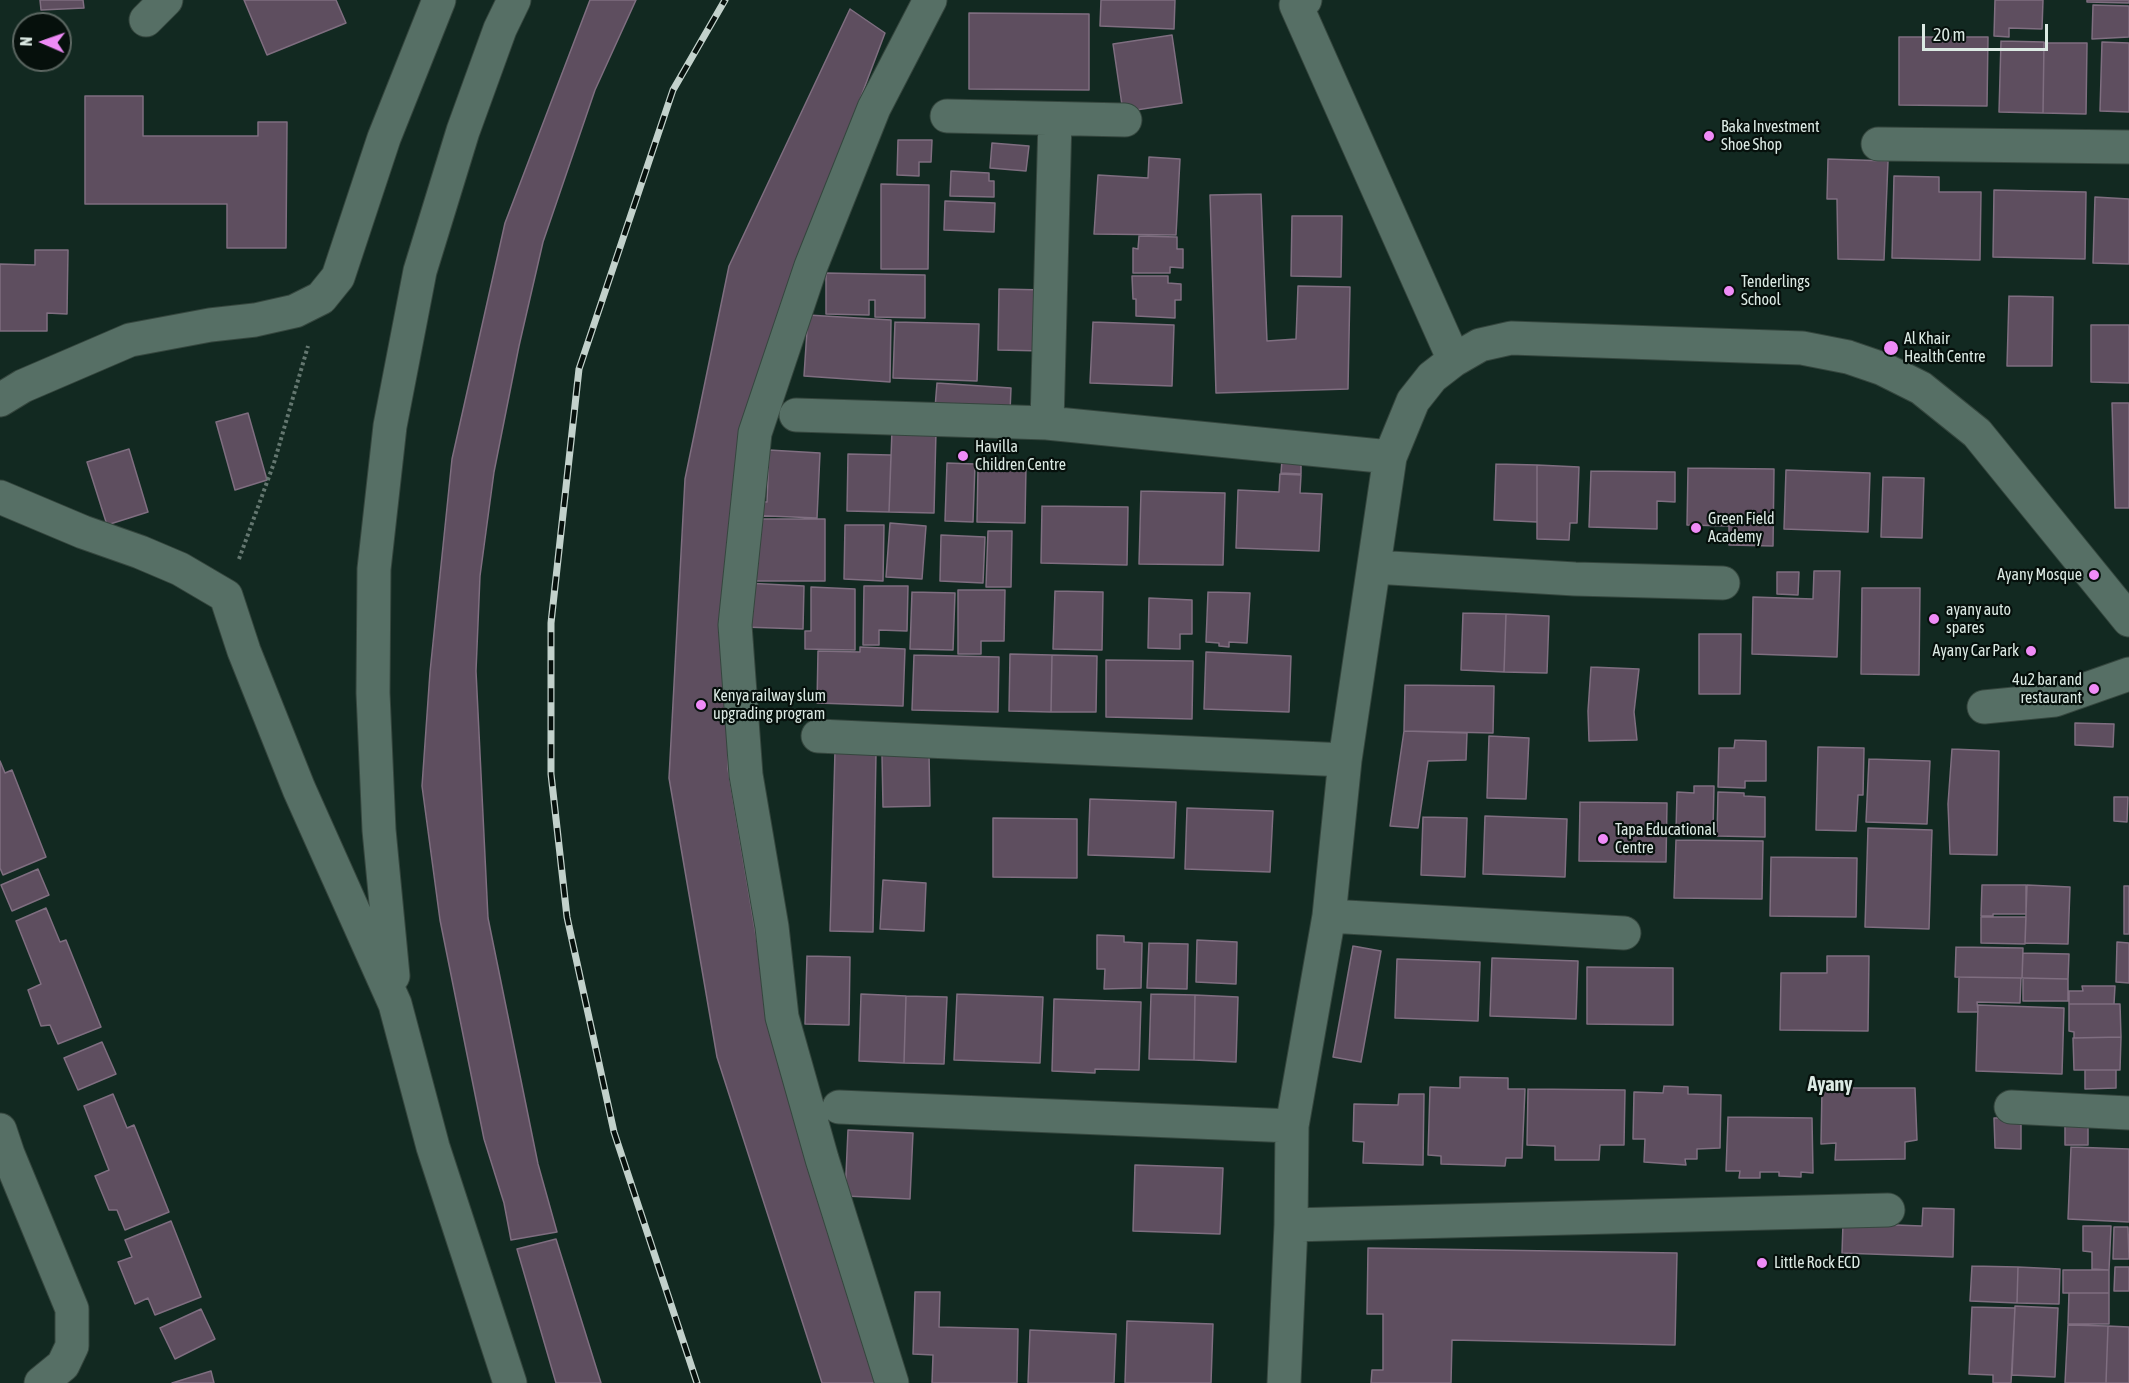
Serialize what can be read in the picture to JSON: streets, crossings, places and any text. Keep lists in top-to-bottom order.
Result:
{
  "districts": ["Ayany"],
  "places": [
    "Baka Investment Shoe Shop",
    "Tenderlings School",
    "Al Khair Health Centre",
    "Havilla Children Centre",
    "Green Field Academy",
    "Ayany Mosque",
    "ayany auto spares",
    "Ayany Car Park",
    "4u2 bar and restaurant",
    "Kenya railway slum upgrading program",
    "Tapa Educational Centre",
    "Little Rock ECD"
  ],
  "scale_bar": "20 m",
  "north": "left"
}
